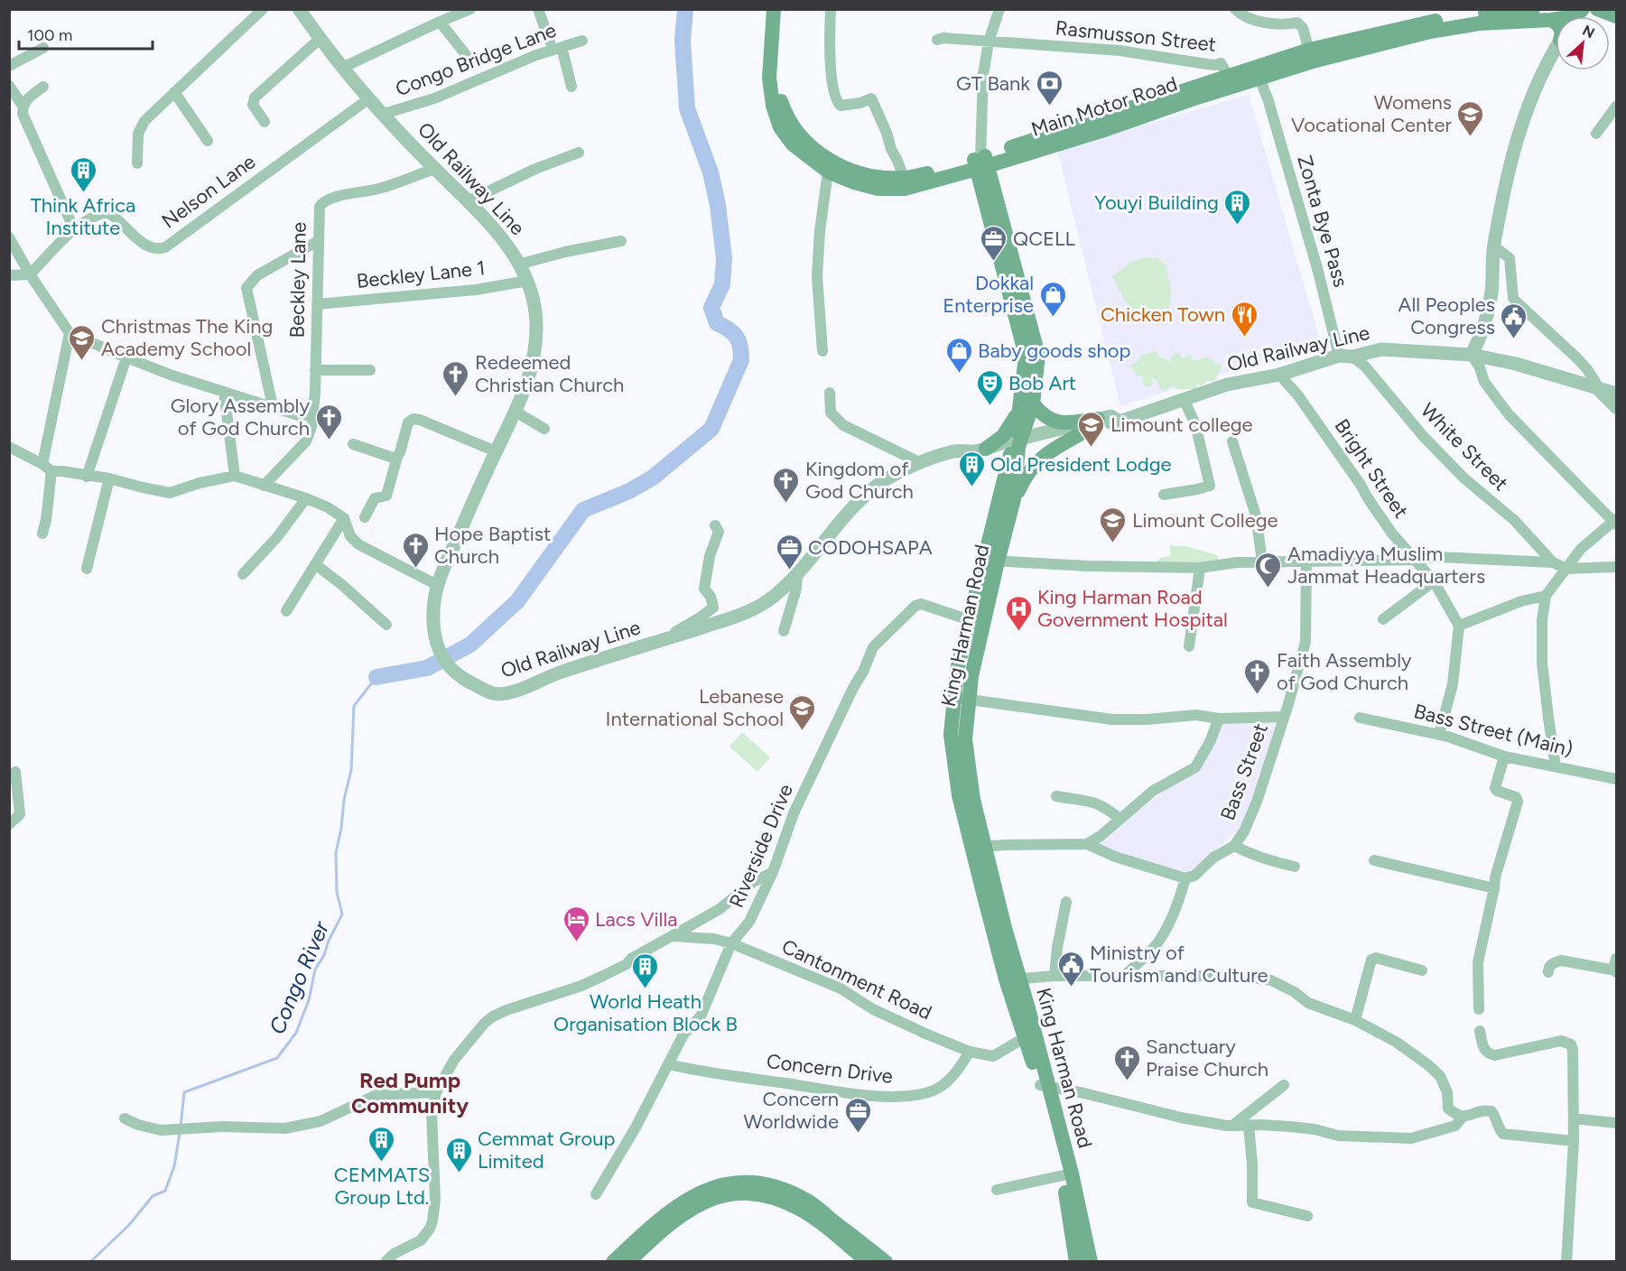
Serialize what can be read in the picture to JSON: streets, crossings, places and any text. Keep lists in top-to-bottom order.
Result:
{
  "streets": {
    "main road": ["Main Motor Road", "King Harman Road"],
    "street": [
      "Rasmusson Street",
      "Congo Bridge Lane",
      "Old Railway Line",
      "Nelson Lane",
      "Zonta Bye Pass",
      "Beckley Lane 1",
      "Beckley Lane",
      "White Street",
      "Bright Street",
      "Bass Street (Main)",
      "Bass Street",
      "Riverside Drive",
      "Cantonment Road",
      "Concern Drive"
    ]
  },
  "crossings": [
    ["Rasmusson Street", "Main Motor Road"],
    ["Congo Bridge Lane", "Old Railway Line"],
    ["Main Motor Road", "Zonta Bye Pass"],
    ["Main Motor Road", "King Harman Road"],
    ["Old Railway Line", "Nelson Lane"],
    ["Old Railway Line", "Zonta Bye Pass"],
    ["Old Railway Line", "Beckley Lane 1"],
    ["Old Railway Line", "Beckley Lane"],
    ["Old Railway Line", "White Street"],
    ["Old Railway Line", "Bright Street"],
    ["Old Railway Line", "King Harman Road"],
    ["Zonta Bye Pass", "White Street"],
    ["Beckley Lane 1", "Beckley Lane"],
    ["King Harman Road", "Riverside Drive"],
    ["King Harman Road", "Cantonment Road"],
    ["Riverside Drive", "Cantonment Road"],
    ["Riverside Drive", "Concern Drive"],
    ["Cantonment Road", "Concern Drive"]
  ],
  "districts": ["Red Pump Community"],
  "water": ["Congo River"],
  "places": {
    "bank": ["GT Bank"],
    "school or university": [
      "Womens Vocational Center",
      "Christmas The King Academy School",
      "Limount college",
      "Limount College",
      "Lebanese International School"
    ],
    "building": [
      "Think Africa Institute",
      "Youyi Building",
      "Old President Lodge",
      "World Heath Organisation Block B",
      "CEMMATS Group Ltd.",
      "Cemmat Group Limited"
    ],
    "office": ["QCELL", "CODOHSAPA", "Concern Worldwide"],
    "shop": ["Dokkal Enterprise", "Baby goods shop"],
    "restaurant": ["Chicken Town"],
    "public building": ["All Peoples Congress", "Ministry of Tourism and Culture"],
    "church": [
      "Redeemed Christian Church",
      "Glory Assembly of God Church",
      "Kingdom of God Church",
      "Hope Baptist Church",
      "Faith Assembly of God Church",
      "Sanctuary Praise Church"
    ],
    "theatre": ["Bob Art"],
    "mosque": ["Amadiyya Muslim Jammat Headquarters"],
    "hospital": ["King Harman Road Government Hospital"],
    "hotel": ["Lacs Villa"]
  },
  "scale_bar": "100 m",
  "north": "top right"
}
